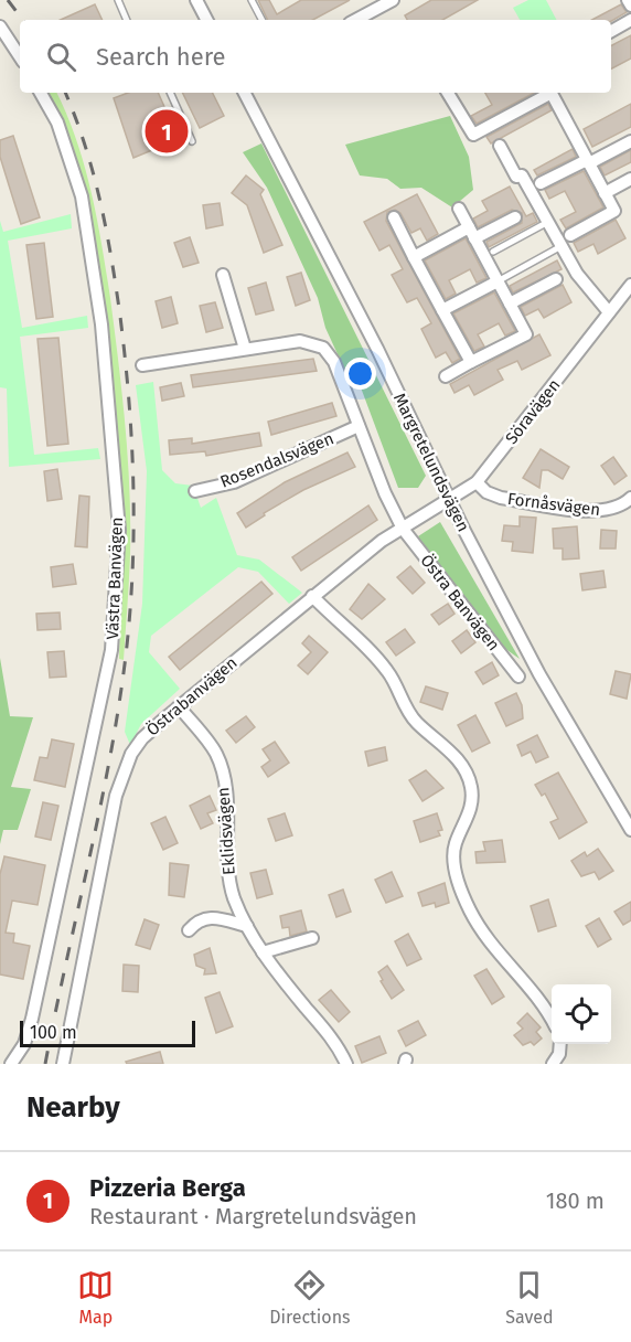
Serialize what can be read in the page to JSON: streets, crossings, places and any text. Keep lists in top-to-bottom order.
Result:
{
  "streets": {
    "street": [
      "Söravägen",
      "Rosendalsvägen",
      "Margretelundsvägen",
      "Fornåsvägen",
      "Västra Banvägen",
      "Östra Banvägen",
      "Östrabanvägen",
      "Eklidsvägen"
    ]
  },
  "crossings": [
    ["Söravägen", "Margretelundsvägen"],
    ["Söravägen", "Fornåsvägen"],
    ["Söravägen", "Östrabanvägen"],
    ["Margretelundsvägen", "Östrabanvägen"],
    ["Östra Banvägen", "Östrabanvägen"],
    ["Östrabanvägen", "Eklidsvägen"]
  ],
  "scale_bar": "100 m",
  "page": {
    "search": "Search here",
    "pins": "1",
    "scale": "100 m",
    "heading": "Nearby",
    "list": [
      {
        "mark": "1",
        "name": "Pizzeria Berga",
        "note": "Restaurant · Margretelundsvägen",
        "value": "180 m"
      }
    ],
    "nav": ["Map", "Directions", "Saved"]
  }
}
